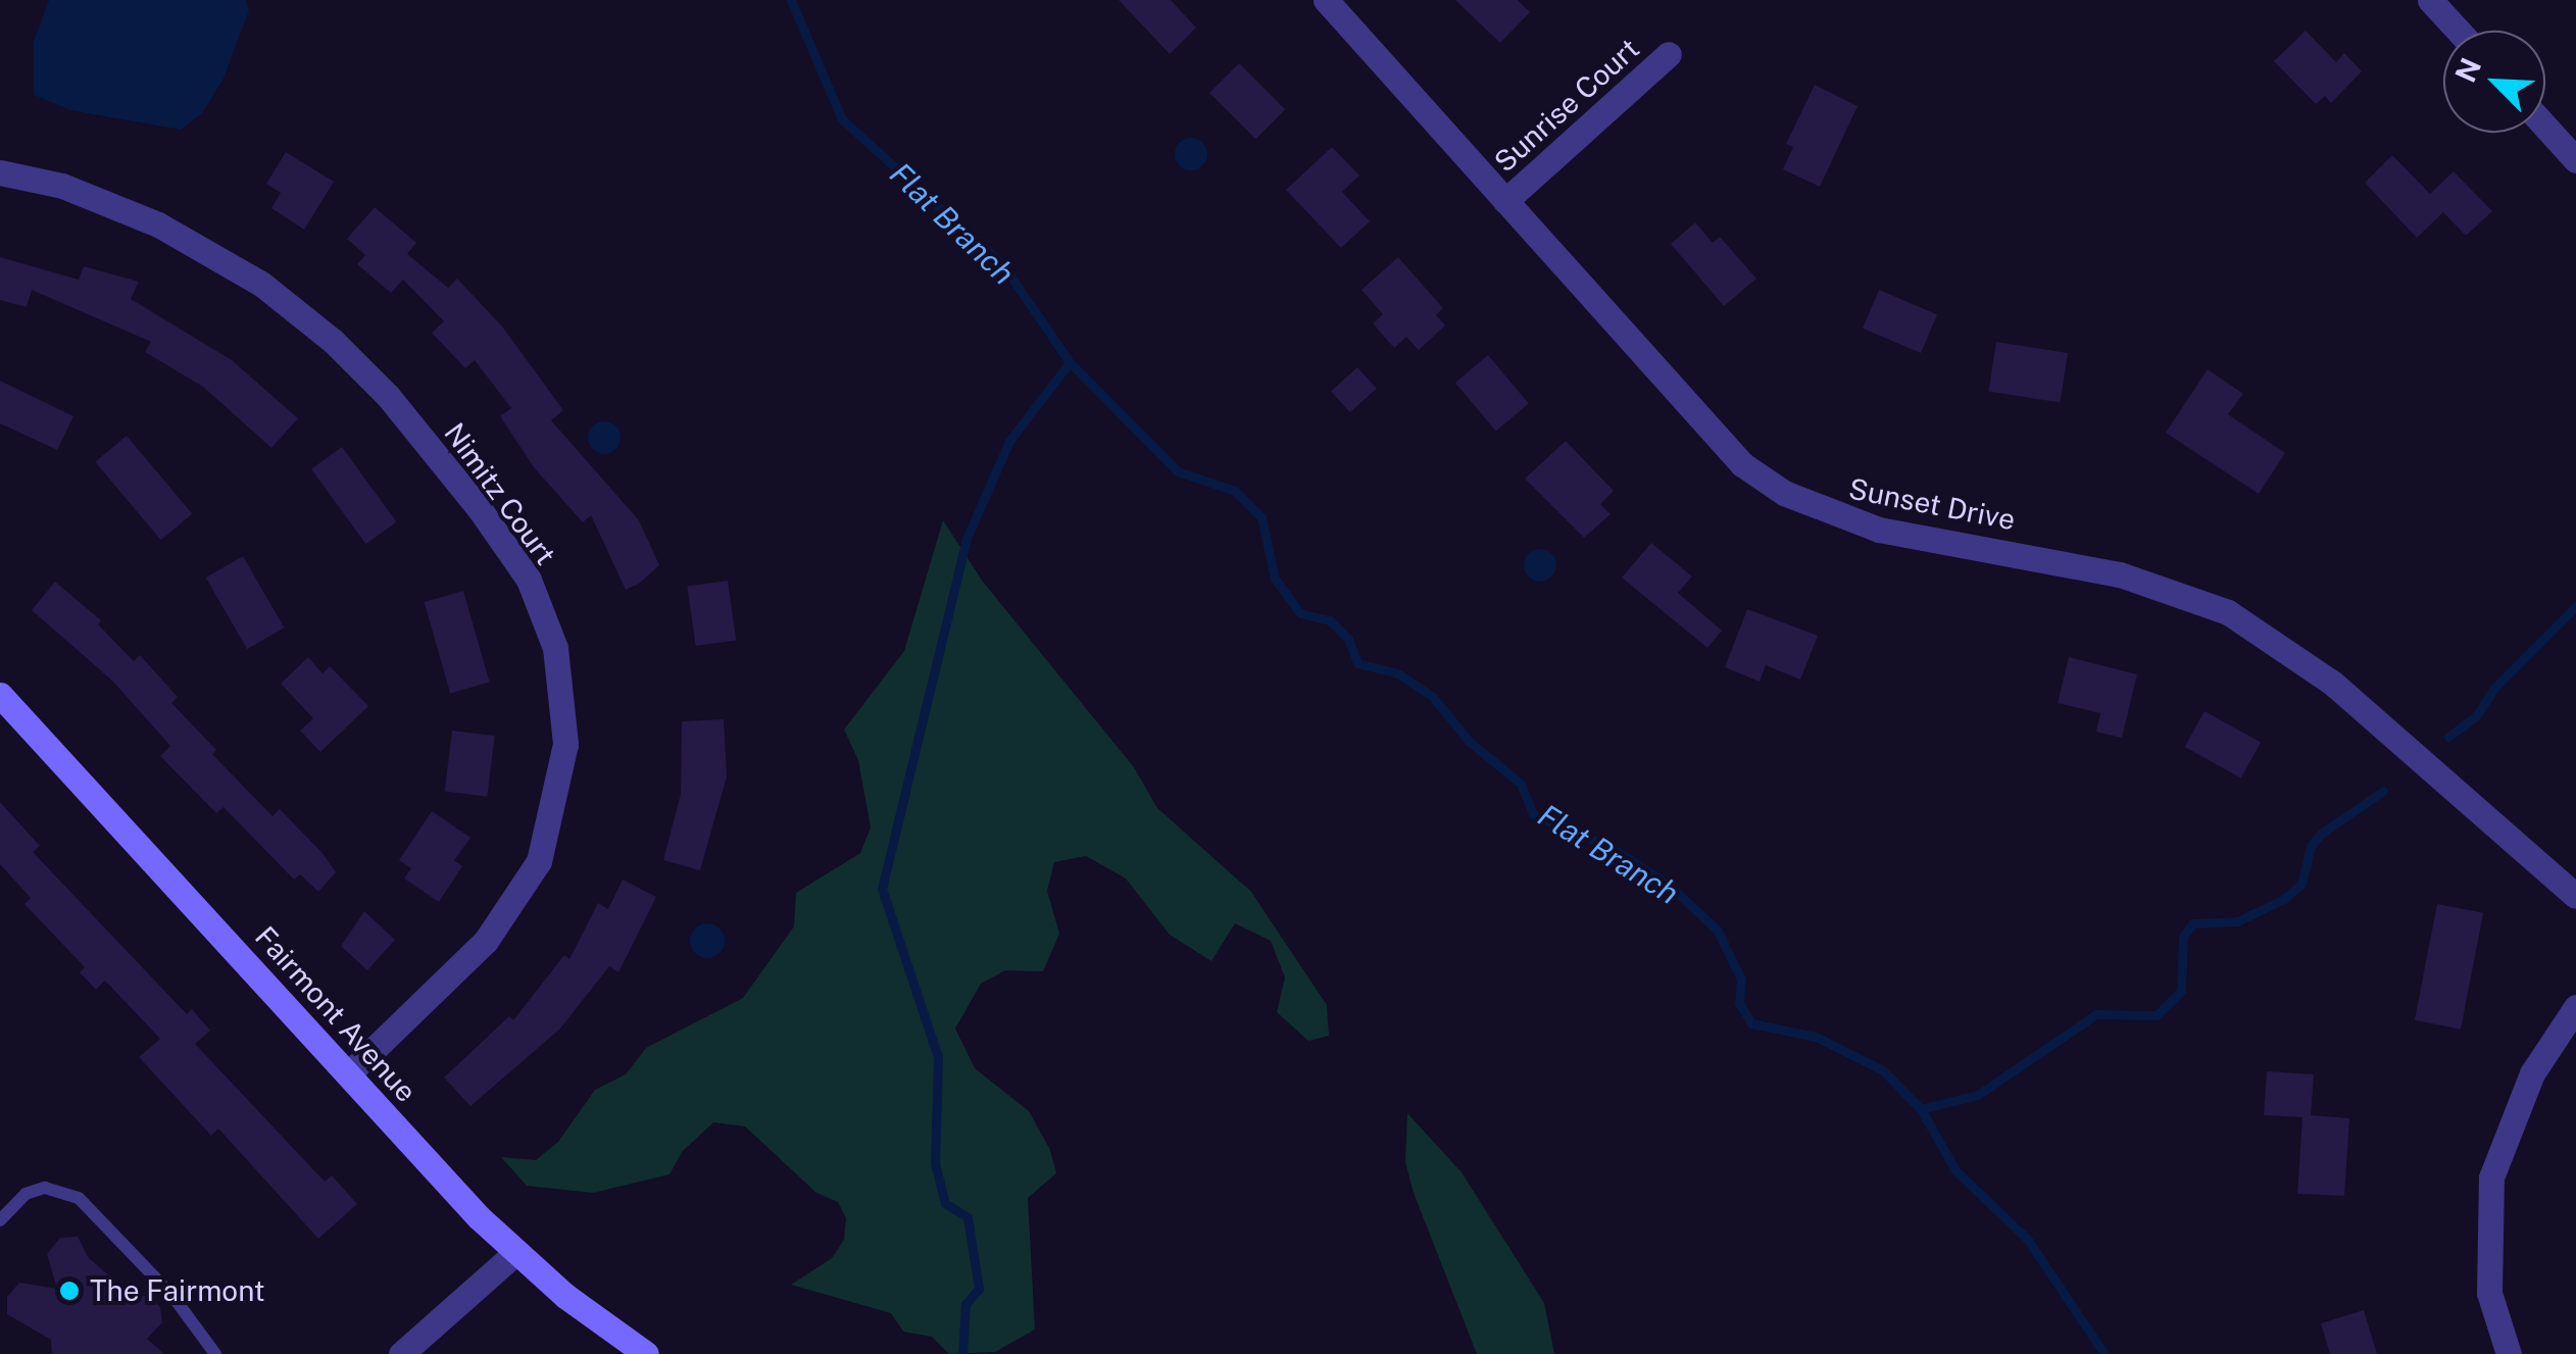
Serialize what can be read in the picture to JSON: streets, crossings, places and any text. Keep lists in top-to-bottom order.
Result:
{
  "streets": {
    "street": [
      "Sunrise Court",
      "Nimitz Court",
      "Sunset Drive",
      "Fairmont Avenue"
    ]
  },
  "crossings": [
    ["Sunrise Court", "Sunset Drive"],
    ["Nimitz Court", "Fairmont Avenue"]
  ],
  "water": ["Flat Branch"],
  "places": ["The Fairmont"],
  "north": "top left"
}
